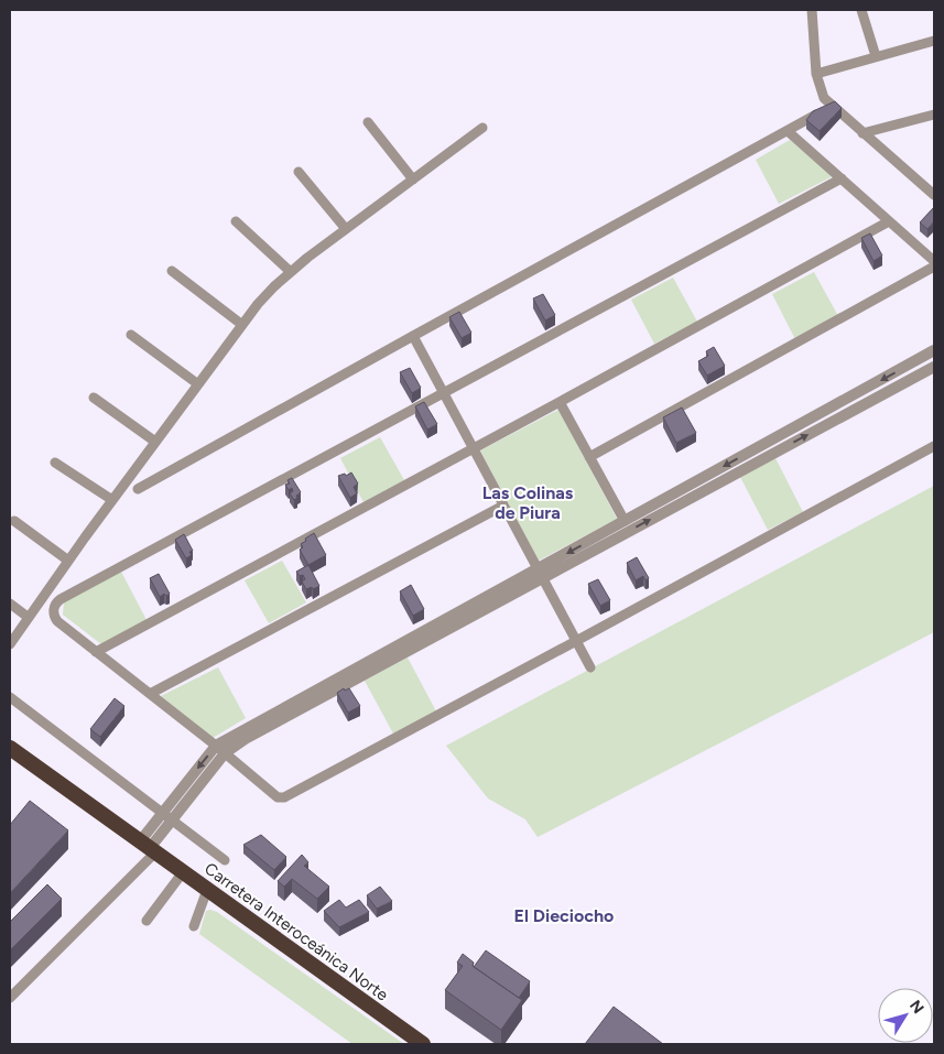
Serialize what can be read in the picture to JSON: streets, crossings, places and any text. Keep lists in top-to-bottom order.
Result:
{
  "streets": {
    "highway": ["Carretera Interoceánica Norte"]
  },
  "districts": ["Las Colinas de Piura", "El Dieciocho"],
  "north": "top right"
}
